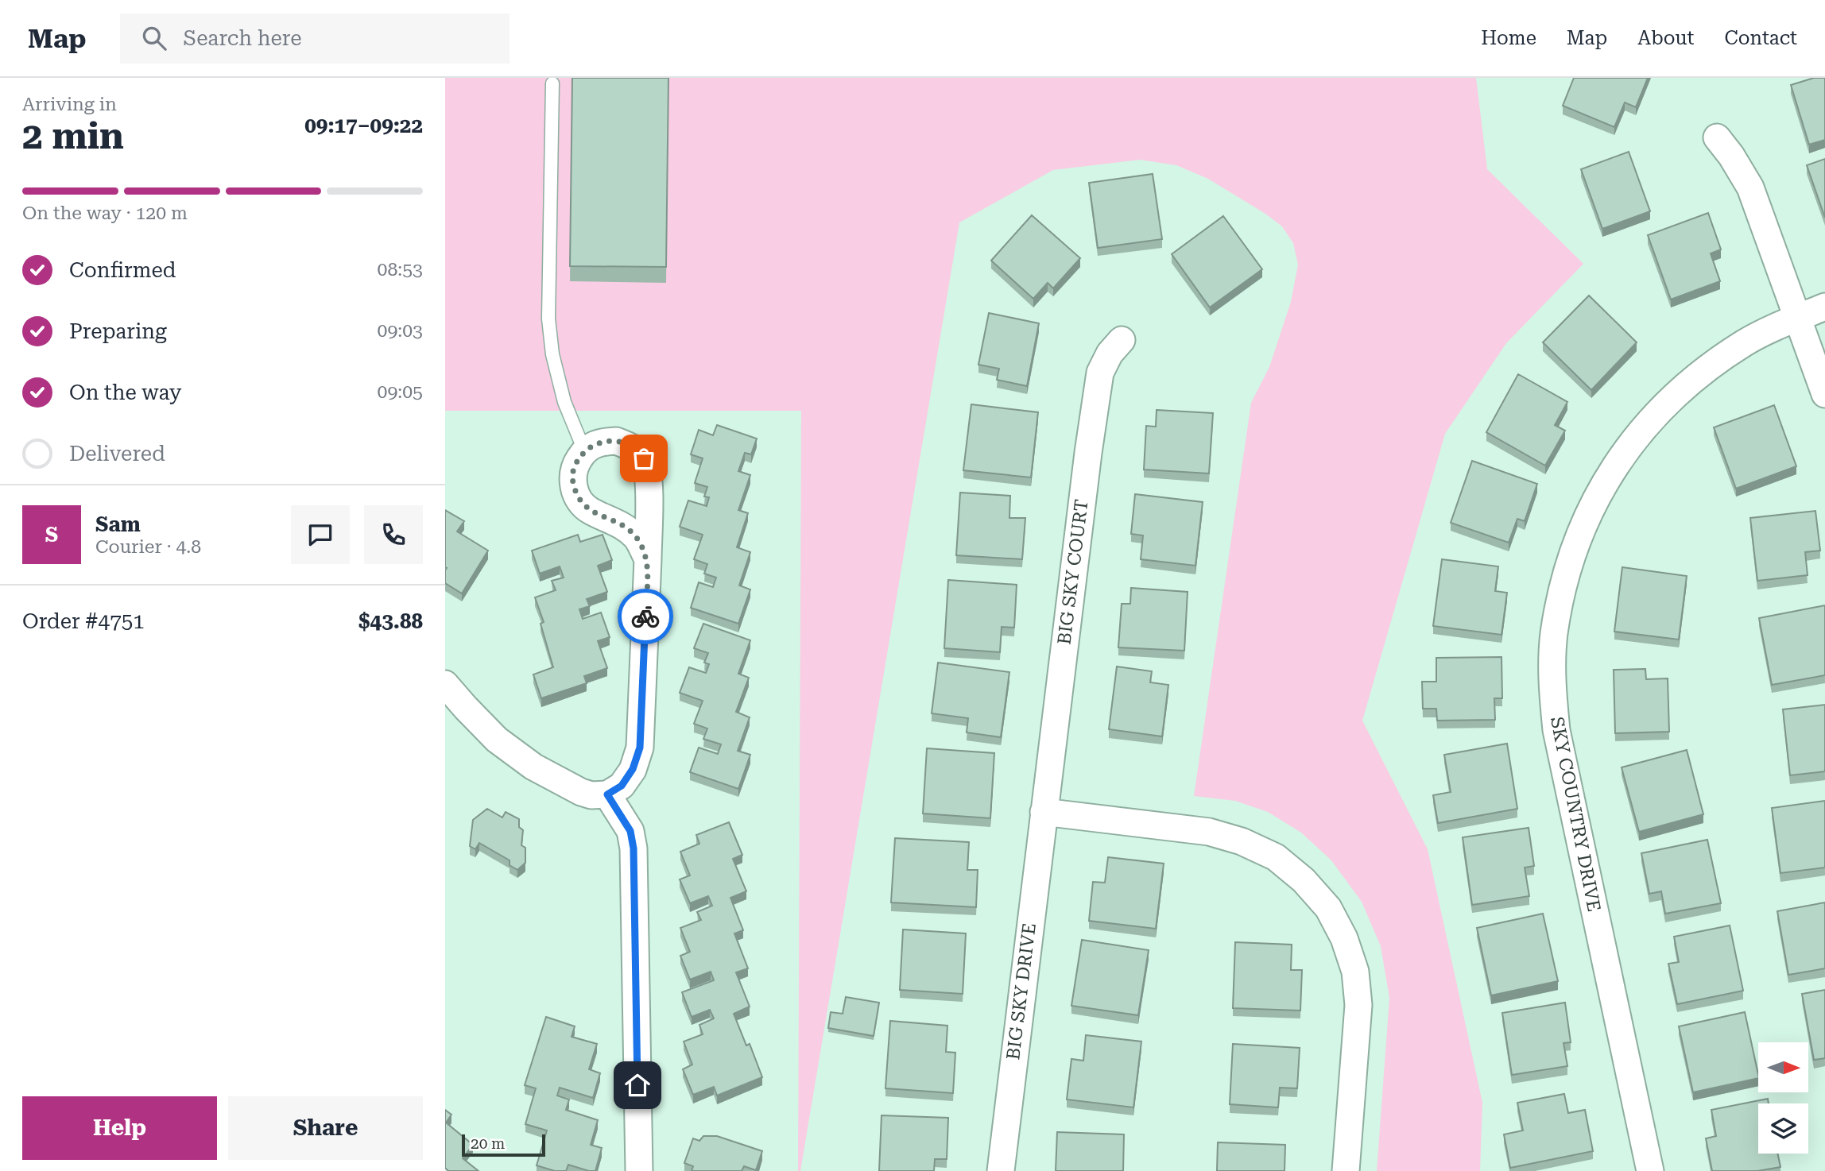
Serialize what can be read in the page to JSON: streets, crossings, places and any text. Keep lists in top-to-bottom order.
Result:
{
  "streets": {
    "street": ["BIG SKY COURT", "SKY COUNTRY DRIVE", "BIG SKY DRIVE"]
  },
  "crossings": [
    ["BIG SKY COURT", "BIG SKY DRIVE"]
  ],
  "scale_bar": "20 m",
  "north": "right",
  "page": {
    "header": "Map",
    "search": "Search here",
    "nav": [
      "Home",
      "Map",
      "About",
      "Contact"
    ],
    "heading": ["2 min", "Arriving in", "09:17–09:22"],
    "panel": [
      "Sam",
      "Courier · 4.8",
      "Order #4751",
      "$43.88"
    ],
    "bar": "On the way · 120 m",
    "list": [
      ["Confirmed", "08:53"],
      ["Preparing", "09:03"],
      ["On the way", "09:05"],
      "Delivered"
    ],
    "round": "S",
    "buttons": ["Help", "Share"],
    "scale": "20 m"
  }
}
